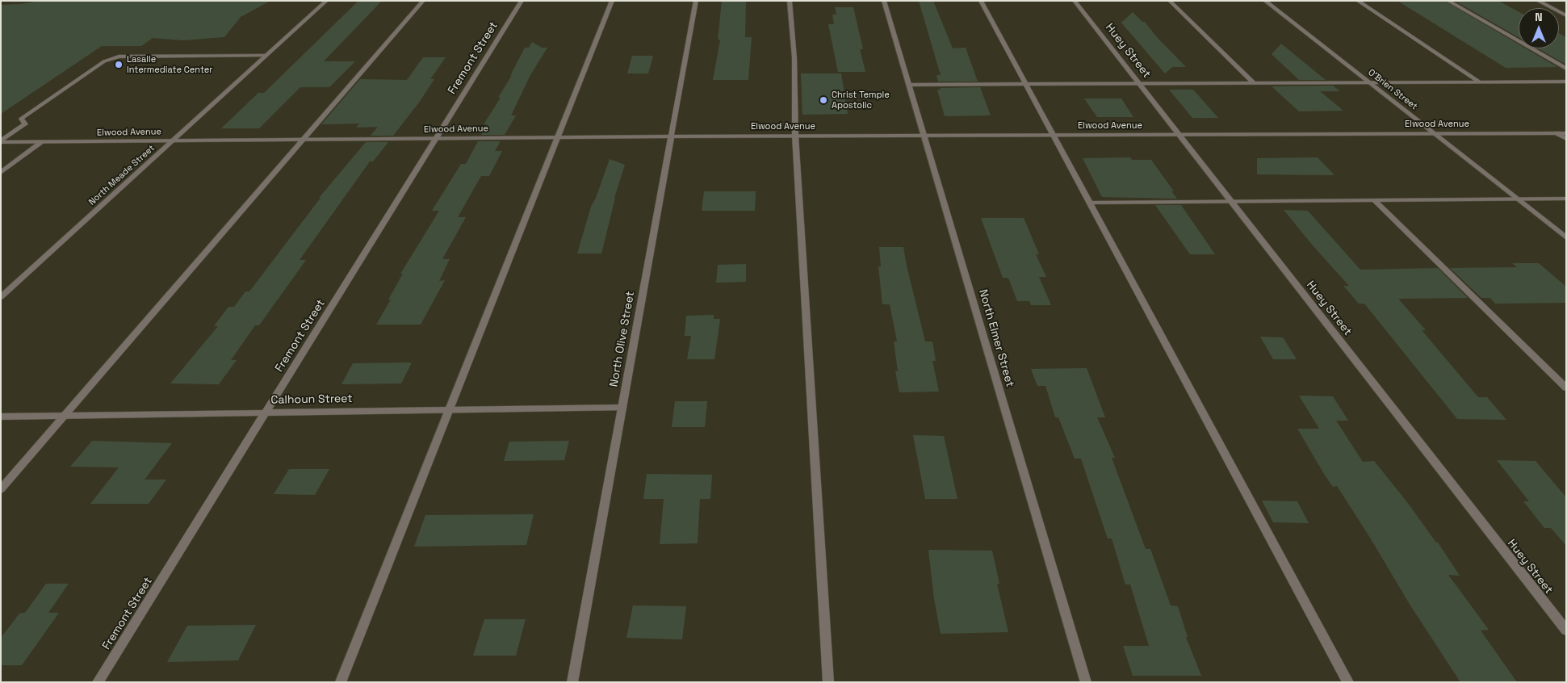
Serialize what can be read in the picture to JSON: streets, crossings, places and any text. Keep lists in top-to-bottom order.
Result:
{
  "streets": {
    "street": [
      "Huey Street",
      "Fremont Street",
      "O'Brien Street",
      "Elwood Avenue",
      "North Meade Street",
      "North Elmer Street",
      "North Olive Street",
      "Calhoun Street"
    ]
  },
  "crossings": [
    ["Huey Street", "Elwood Avenue"],
    ["Fremont Street", "Elwood Avenue"],
    ["Fremont Street", "Calhoun Street"],
    ["O'Brien Street", "Elwood Avenue"],
    ["Elwood Avenue", "North Meade Street"],
    ["Elwood Avenue", "North Elmer Street"],
    ["Elwood Avenue", "North Olive Street"],
    ["North Olive Street", "Calhoun Street"]
  ],
  "places": ["Lasalle Intermediate Center", "Christ Temple Apostolic"],
  "north": "top"
}
